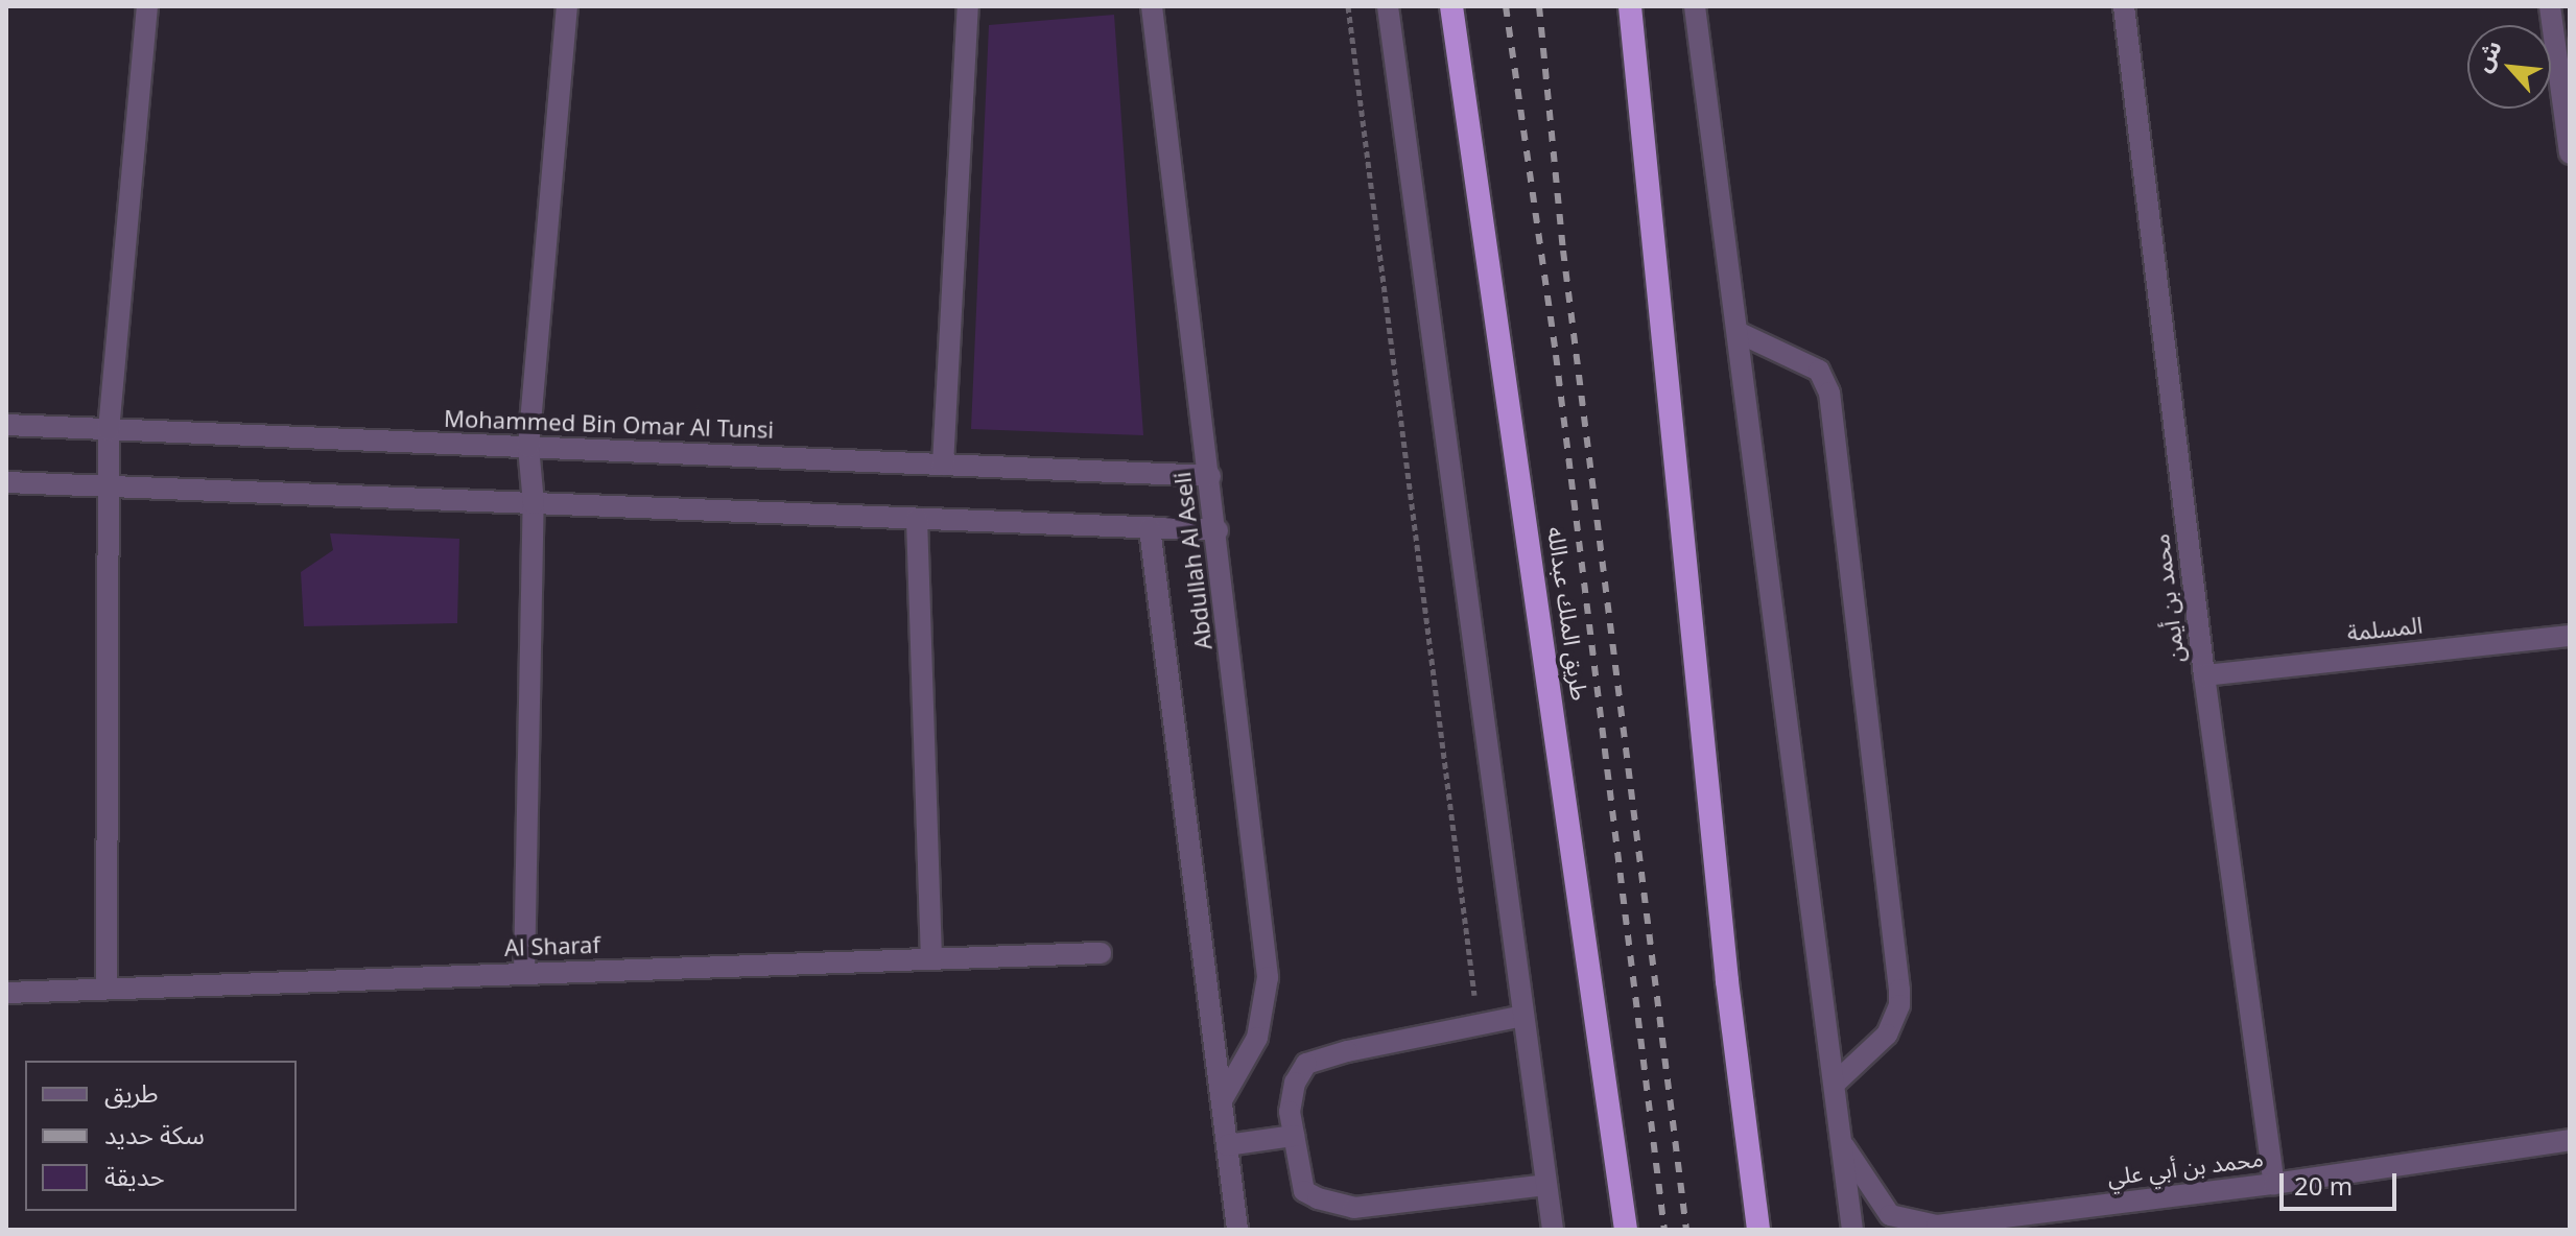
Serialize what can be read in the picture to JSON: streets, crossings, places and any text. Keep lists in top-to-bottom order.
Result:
{
  "streets": {
    "highway": ["طريق الملك عبدالله"],
    "street": [
      "Mohammed Bin Omar Al Tunsi",
      "Abdullah Al Aseli",
      "محمد بن أيمن",
      "المسلمة",
      "Al Sharaf",
      "محمد بن أبي علي"
    ]
  },
  "crossings": [
    ["Mohammed Bin Omar Al Tunsi", "Abdullah Al Aseli"],
    ["محمد بن أيمن", "المسلمة"],
    ["محمد بن أيمن", "محمد بن أبي علي"]
  ],
  "legend": ["طريق", "سكة حديد", "حديقة"],
  "scale_bar": "20 m",
  "north": "top left"
}
